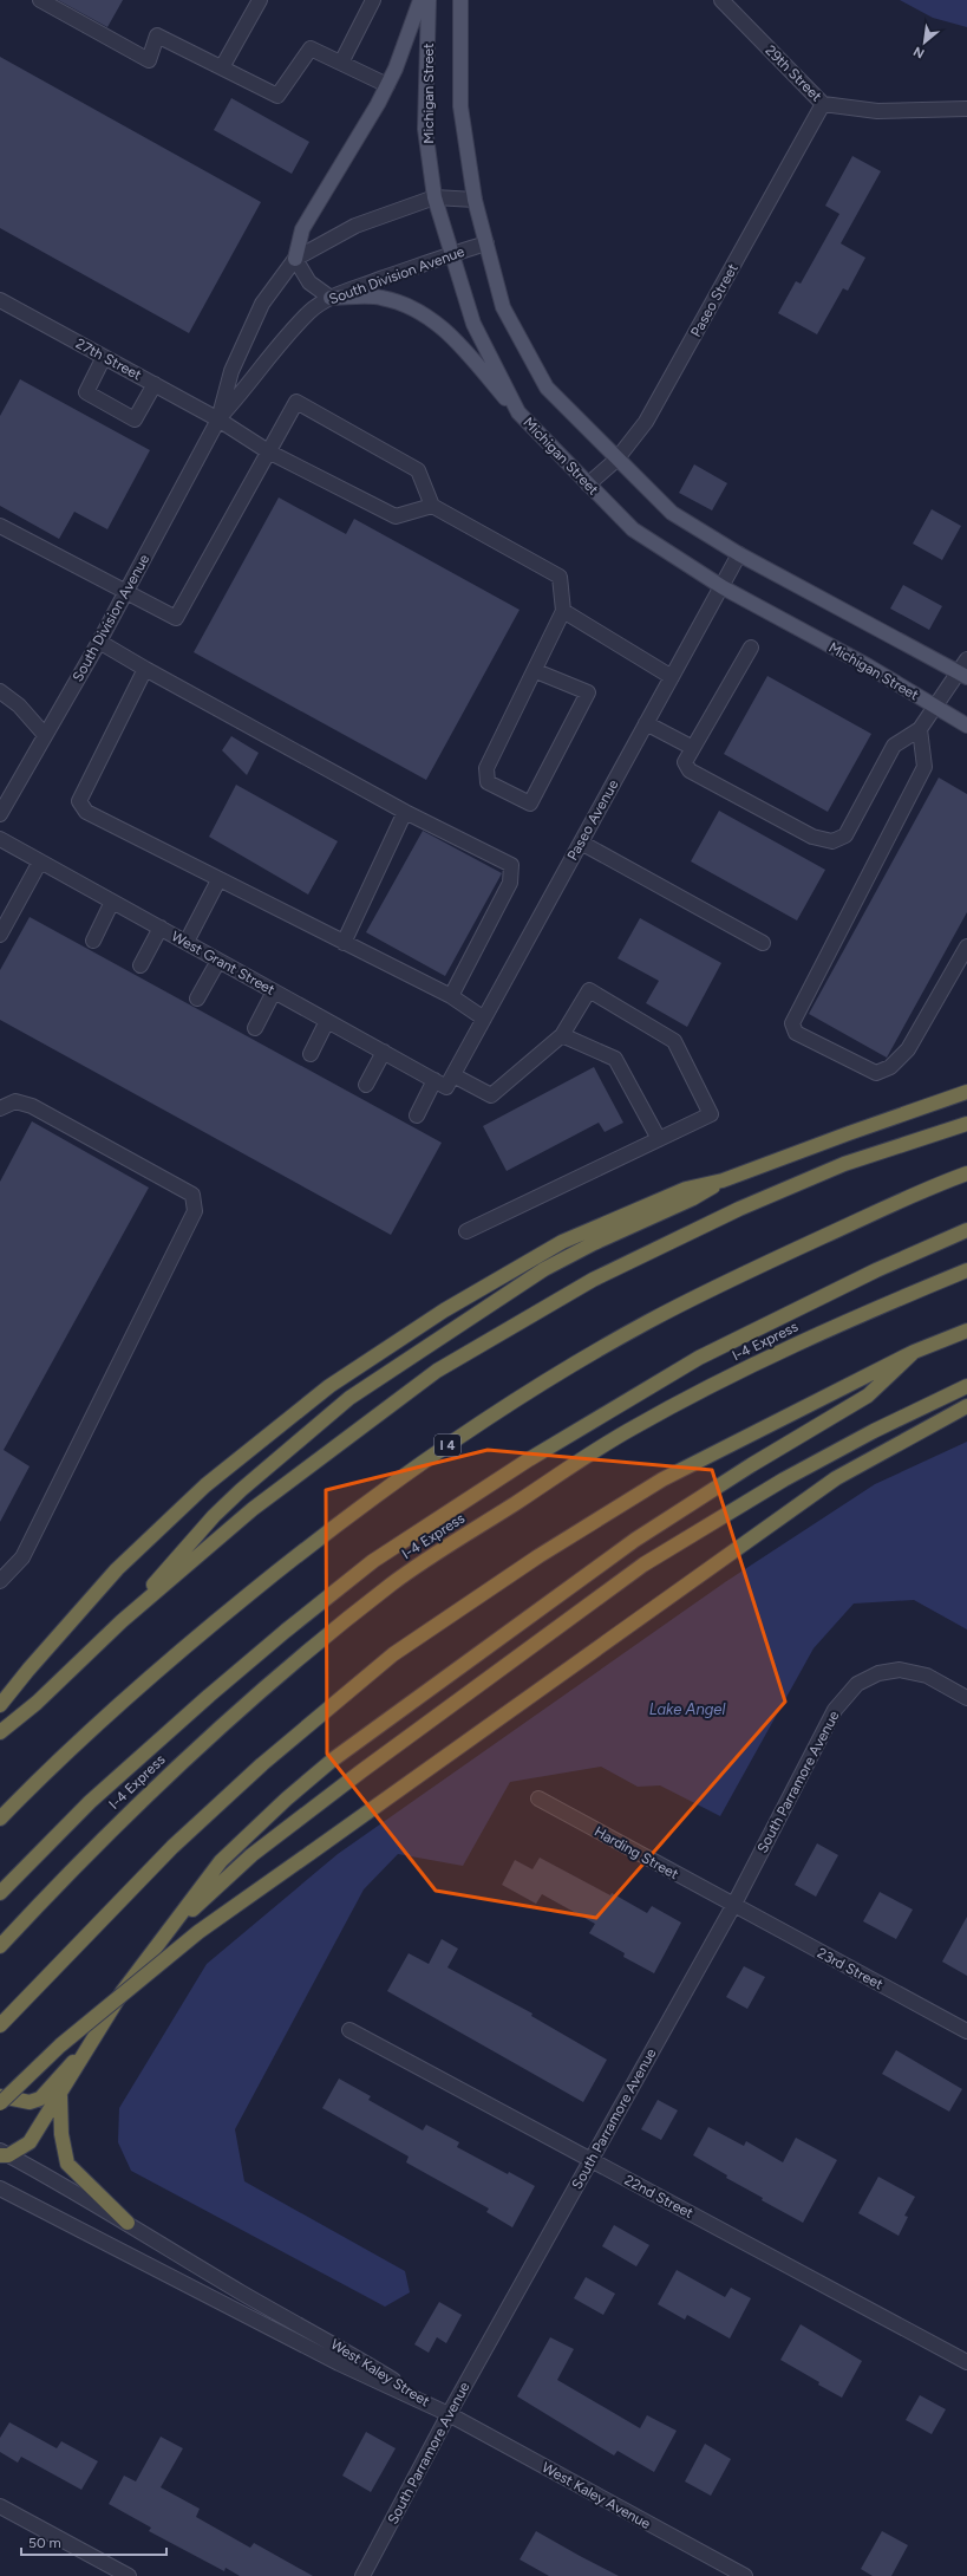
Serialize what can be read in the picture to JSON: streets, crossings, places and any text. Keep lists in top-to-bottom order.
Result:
{
  "streets": {
    "highway": ["I-4 Express", "I 4"],
    "main road": ["Michigan Street"],
    "street": [
      "29th Street",
      "South Division Avenue",
      "Paseo Street",
      "27th Street",
      "Paseo Avenue",
      "West Grant Street",
      "South Parramore Avenue",
      "Harding Street",
      "23rd Street",
      "22nd Street",
      "West Kaley Street",
      "West Kaley Avenue"
    ]
  },
  "crossings": [
    ["29th Street", "Paseo Street"],
    ["Michigan Street", "South Division Avenue"],
    ["Michigan Street", "Paseo Street"],
    ["Michigan Street", "Paseo Avenue"],
    ["South Division Avenue", "27th Street"],
    ["Paseo Avenue", "West Grant Street"],
    ["South Parramore Avenue", "Harding Street"],
    ["South Parramore Avenue", "23rd Street"],
    ["South Parramore Avenue", "22nd Street"],
    ["South Parramore Avenue", "West Kaley Street"],
    ["South Parramore Avenue", "West Kaley Avenue"],
    ["Harding Street", "23rd Street"],
    ["West Kaley Street", "West Kaley Avenue"]
  ],
  "water": ["Lake Angel"],
  "scale_bar": "50 m",
  "north": "bottom left"
}
